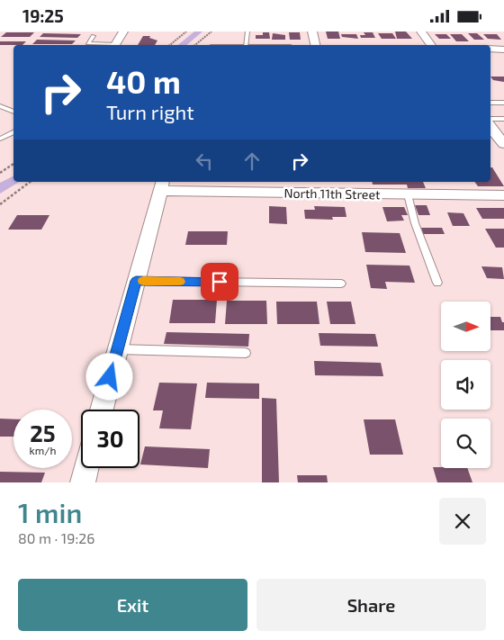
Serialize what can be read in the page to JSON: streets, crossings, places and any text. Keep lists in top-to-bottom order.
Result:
{
  "streets": {
    "street": ["North 11th Street"]
  },
  "north": "right",
  "page": {
    "status": "19:25",
    "turn": ["40 m", "Turn right"],
    "speed": "25 km/h",
    "limit": "30",
    "heading": ["1 min", "80 m · 19:26"],
    "buttons": ["Exit", "Share"]
  }
}
